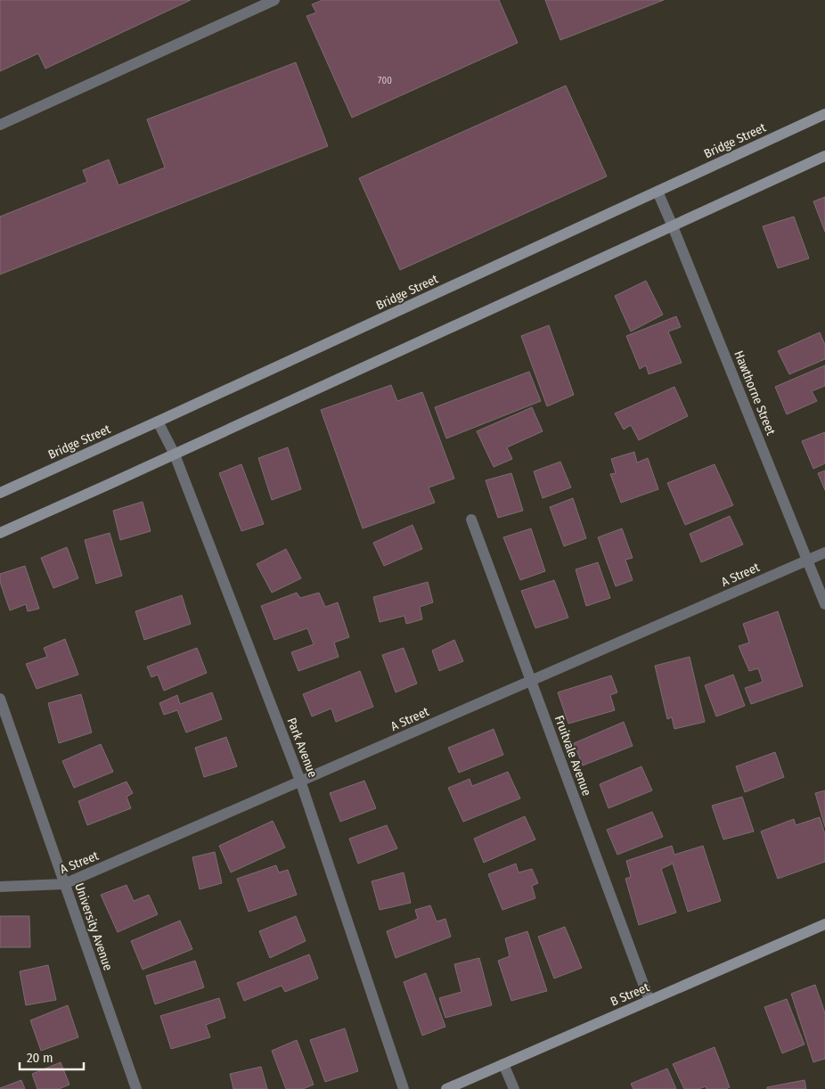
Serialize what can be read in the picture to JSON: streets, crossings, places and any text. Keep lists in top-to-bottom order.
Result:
{
  "streets": {
    "main road": ["Bridge Street", "B Street"],
    "street": [
      "Hawthorne Street",
      "A Street",
      "Park Avenue",
      "Fruitvale Avenue",
      "University Avenue"
    ]
  },
  "crossings": [
    ["Bridge Street", "Hawthorne Street"],
    ["Bridge Street", "Park Avenue"],
    ["Hawthorne Street", "A Street"],
    ["A Street", "Park Avenue"],
    ["A Street", "Fruitvale Avenue"],
    ["A Street", "University Avenue"],
    ["Fruitvale Avenue", "B Street"]
  ],
  "house_numbers": ["700"],
  "scale_bar": "20 m"
}
